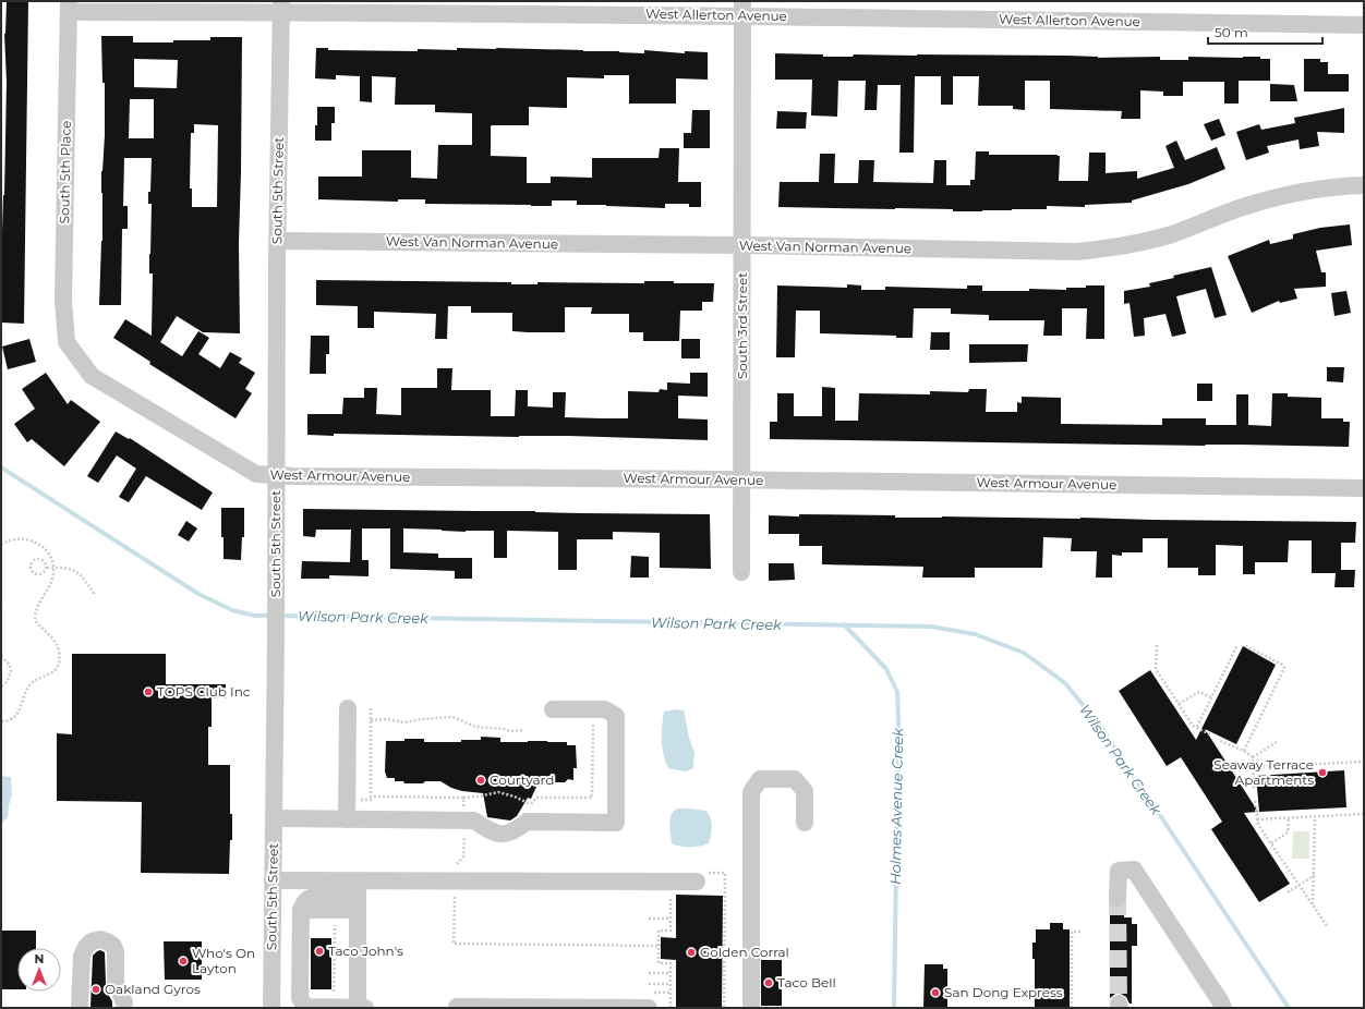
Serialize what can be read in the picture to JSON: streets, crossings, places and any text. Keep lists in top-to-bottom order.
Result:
{
  "streets": {
    "street": [
      "West Allerton Avenue",
      "South 5th Place",
      "South 5th Street",
      "West Van Norman Avenue",
      "South 3rd Street",
      "West Armour Avenue"
    ]
  },
  "crossings": [
    ["West Allerton Avenue", "South 5th Place"],
    ["West Allerton Avenue", "South 5th Street"],
    ["West Allerton Avenue", "South 3rd Street"],
    ["South 5th Place", "West Armour Avenue"],
    ["South 5th Street", "West Van Norman Avenue"],
    ["South 5th Street", "West Armour Avenue"],
    ["West Van Norman Avenue", "South 3rd Street"],
    ["South 3rd Street", "West Armour Avenue"]
  ],
  "water": ["Wilson Park Creek", "Holmes Avenue Creek"],
  "places": [
    "TOPS Club Inc",
    "Seaway Terrace Apartments",
    "Courtyard",
    "Taco John's",
    "Golden Corral",
    "Who's On Layton",
    "Taco Bell",
    "Oakland Gyros",
    "San Dong Express"
  ],
  "scale_bar": "50 m",
  "north": "top"
}
